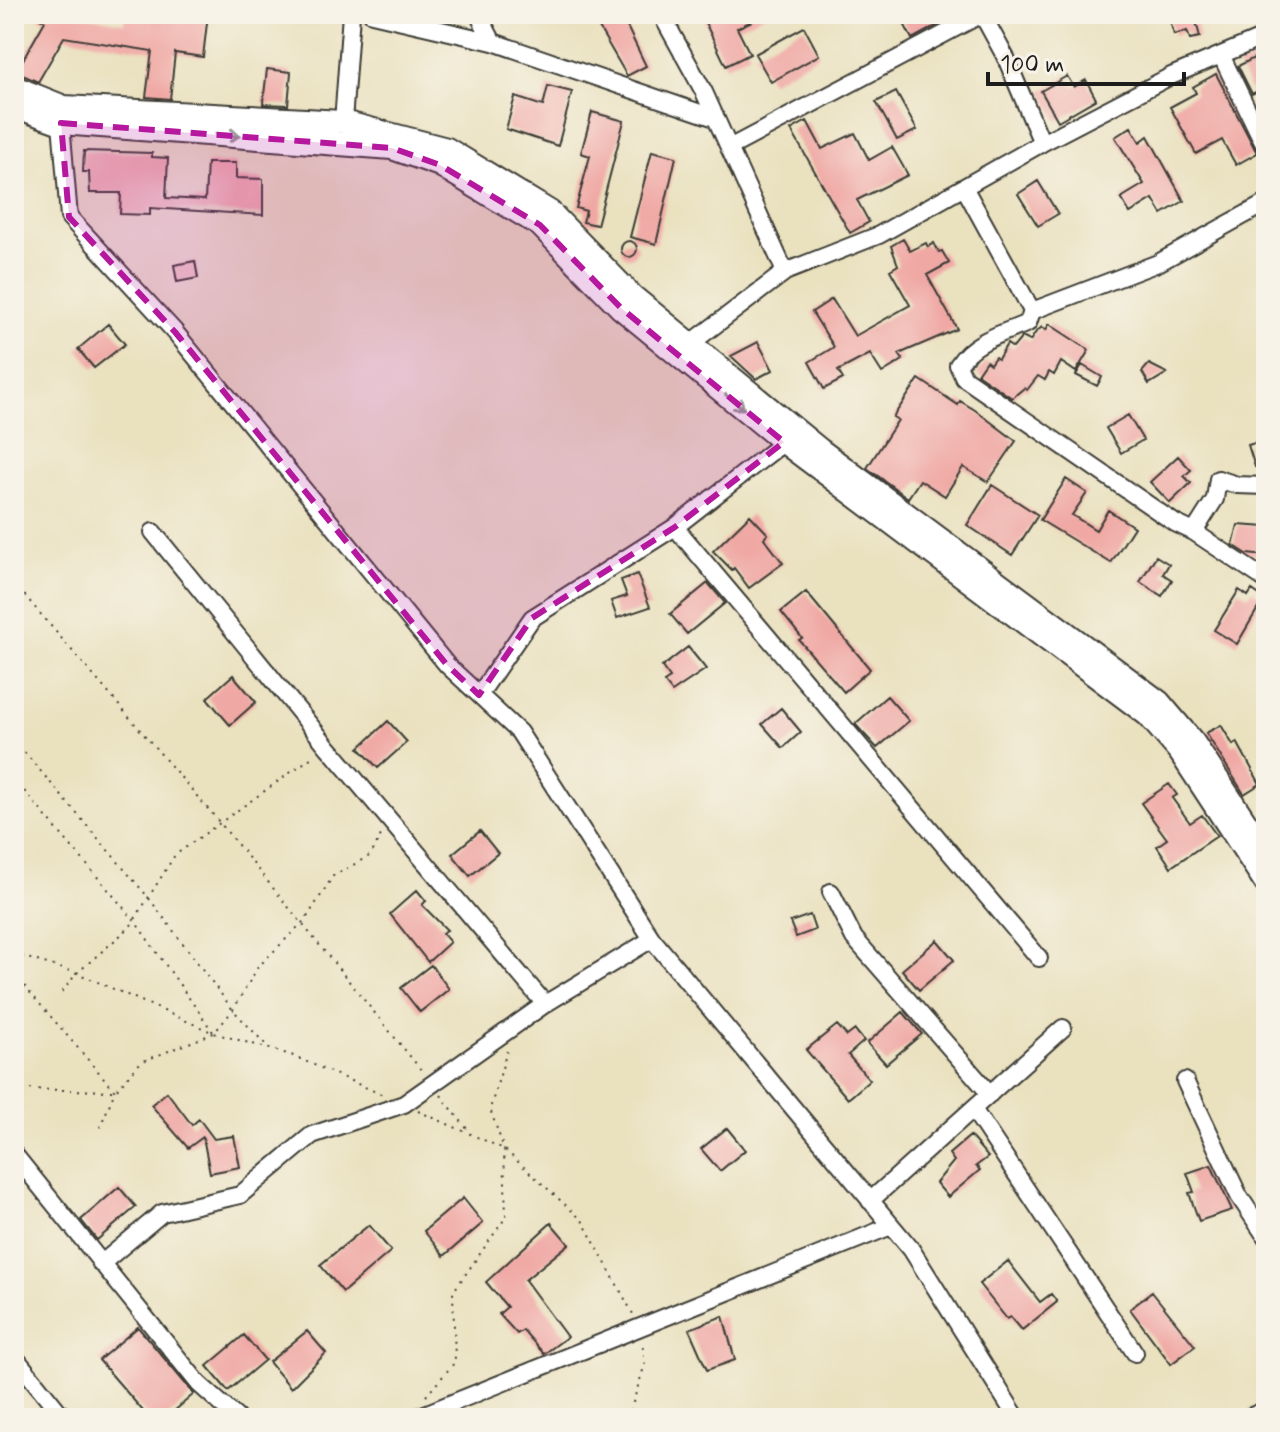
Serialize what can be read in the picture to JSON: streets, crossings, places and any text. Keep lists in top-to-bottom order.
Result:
{
  "scale_bar": "100 m"
}
